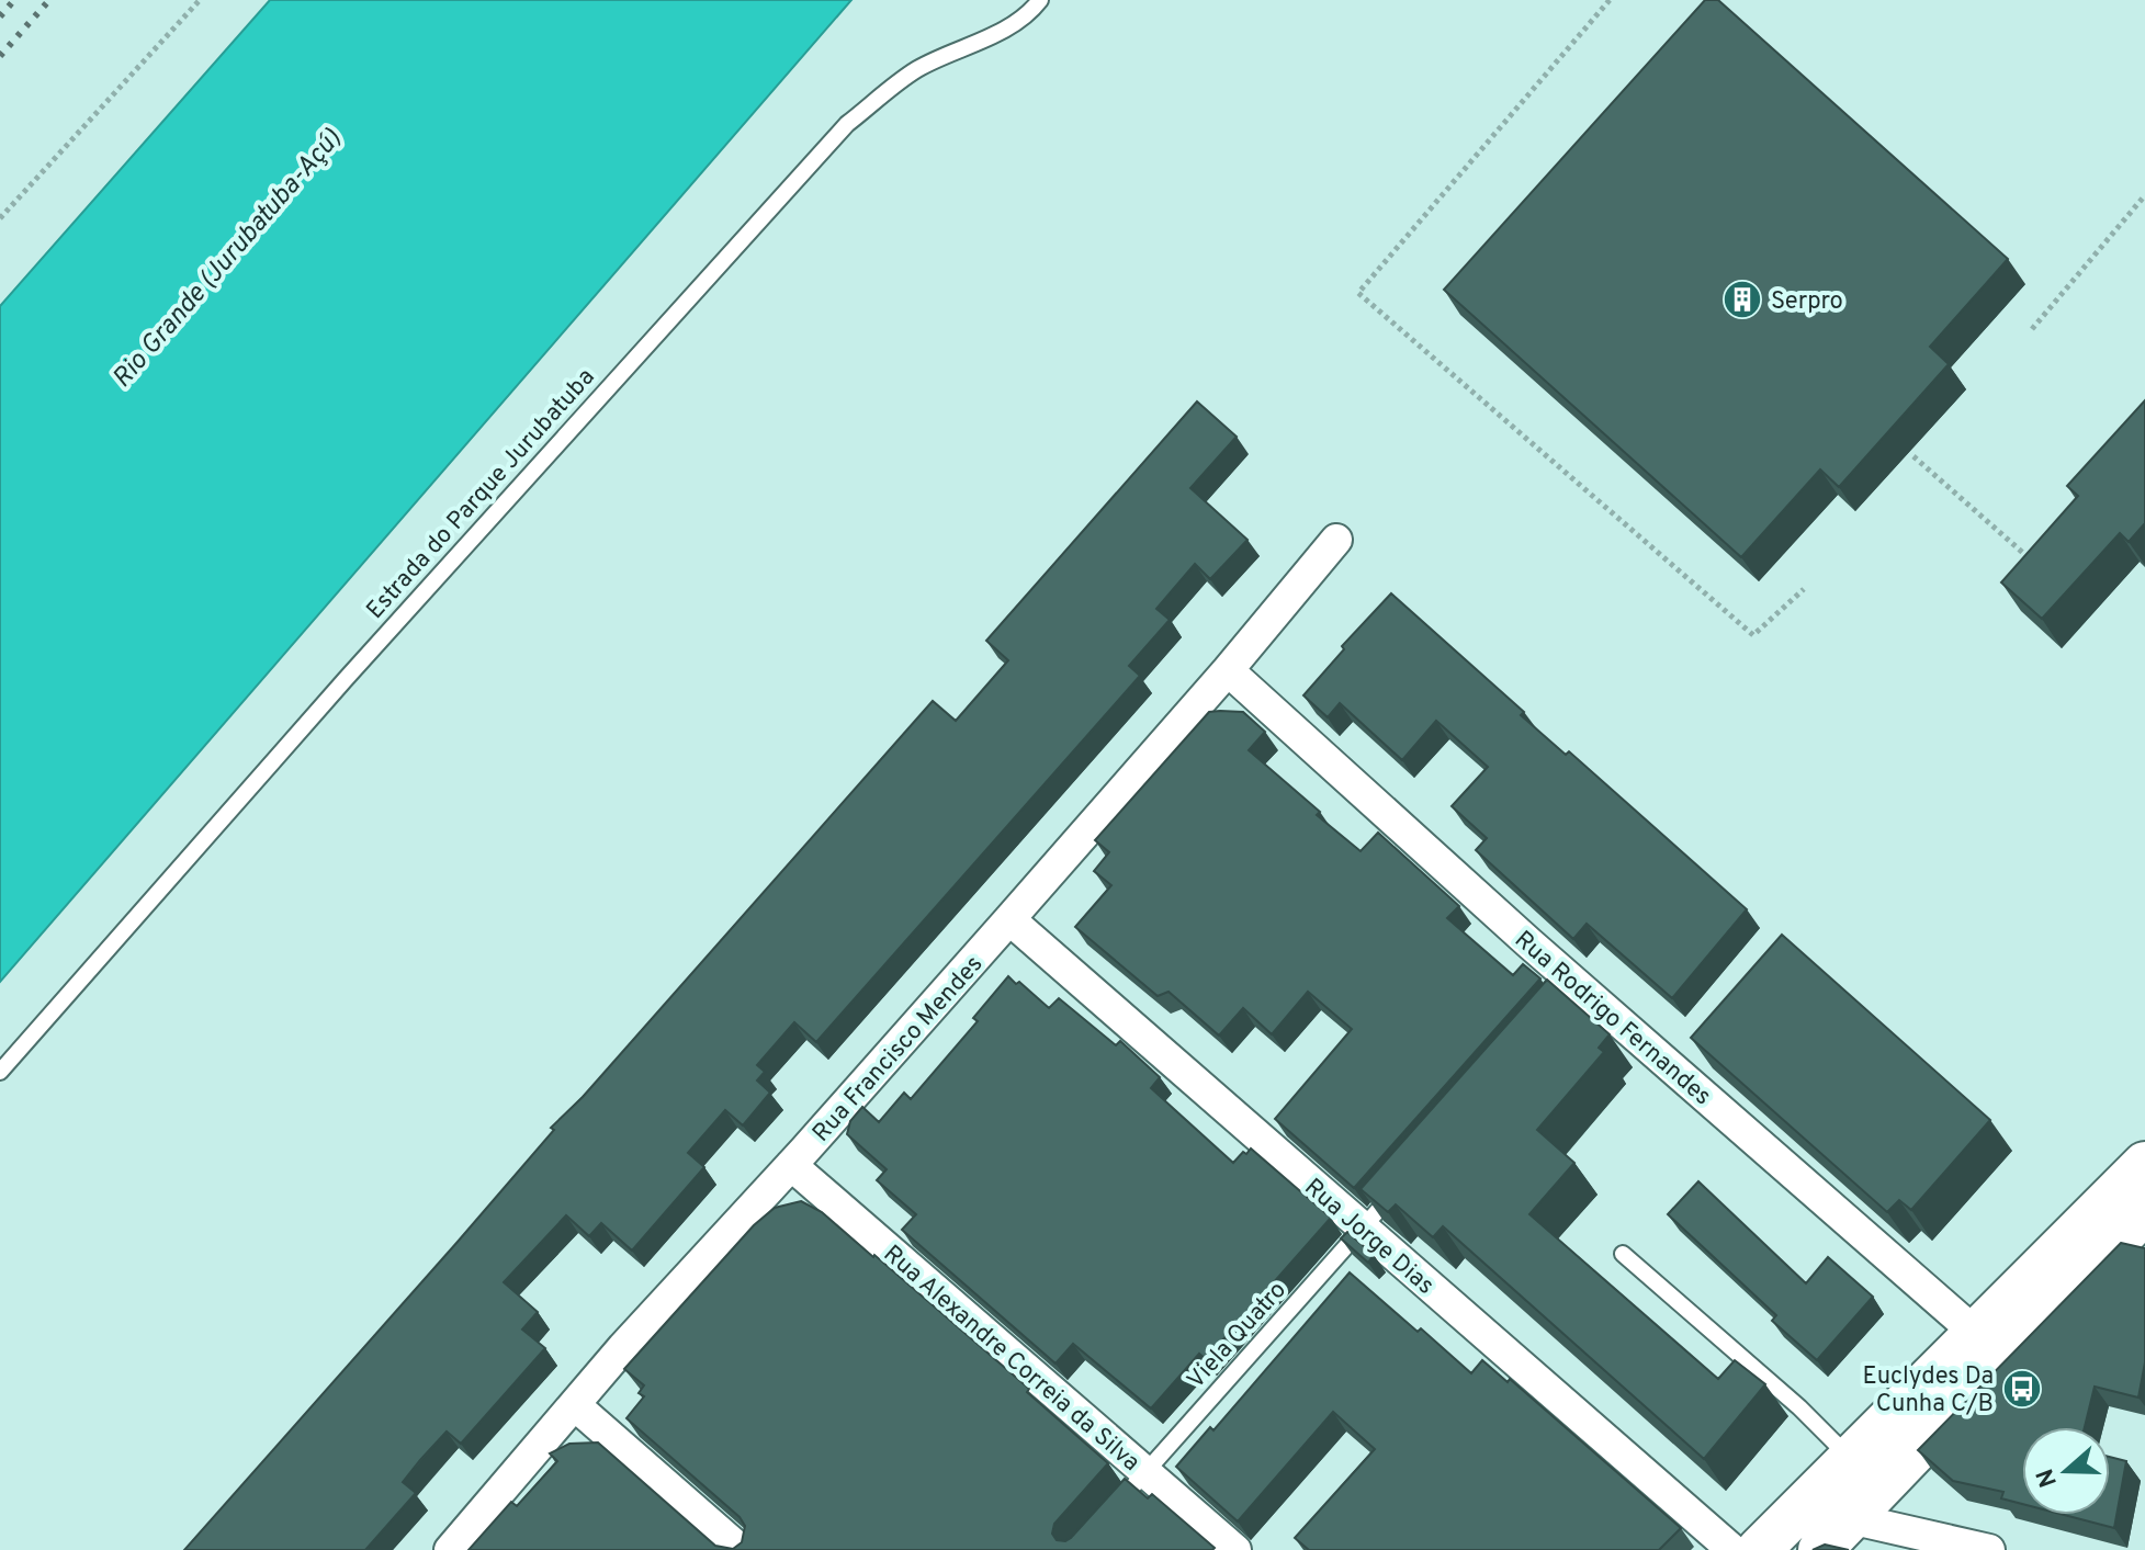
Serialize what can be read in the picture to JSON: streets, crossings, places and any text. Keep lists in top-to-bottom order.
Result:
{
  "streets": {
    "street": [
      "Rua Rodrigo Fernandes",
      "Rua Francisco Mendes",
      "Rua Jorge Dias",
      "Rua Alexandre Correia da Silva"
    ],
    "lane": ["Estrada do Parque Jurubatuba", "Viela Quatro"]
  },
  "crossings": [
    ["Rua Rodrigo Fernandes", "Rua Francisco Mendes"],
    ["Rua Francisco Mendes", "Rua Jorge Dias"],
    ["Rua Francisco Mendes", "Rua Alexandre Correia da Silva"],
    ["Rua Jorge Dias", "Viela Quatro"],
    ["Viela Quatro", "Rua Alexandre Correia da Silva"]
  ],
  "water": ["Rio Grande (Jurubatuba-Açú)"],
  "places": {
    "building": ["Serpro"],
    "bus stop": ["Euclydes Da Cunha C/B"]
  },
  "north": "left"
}
